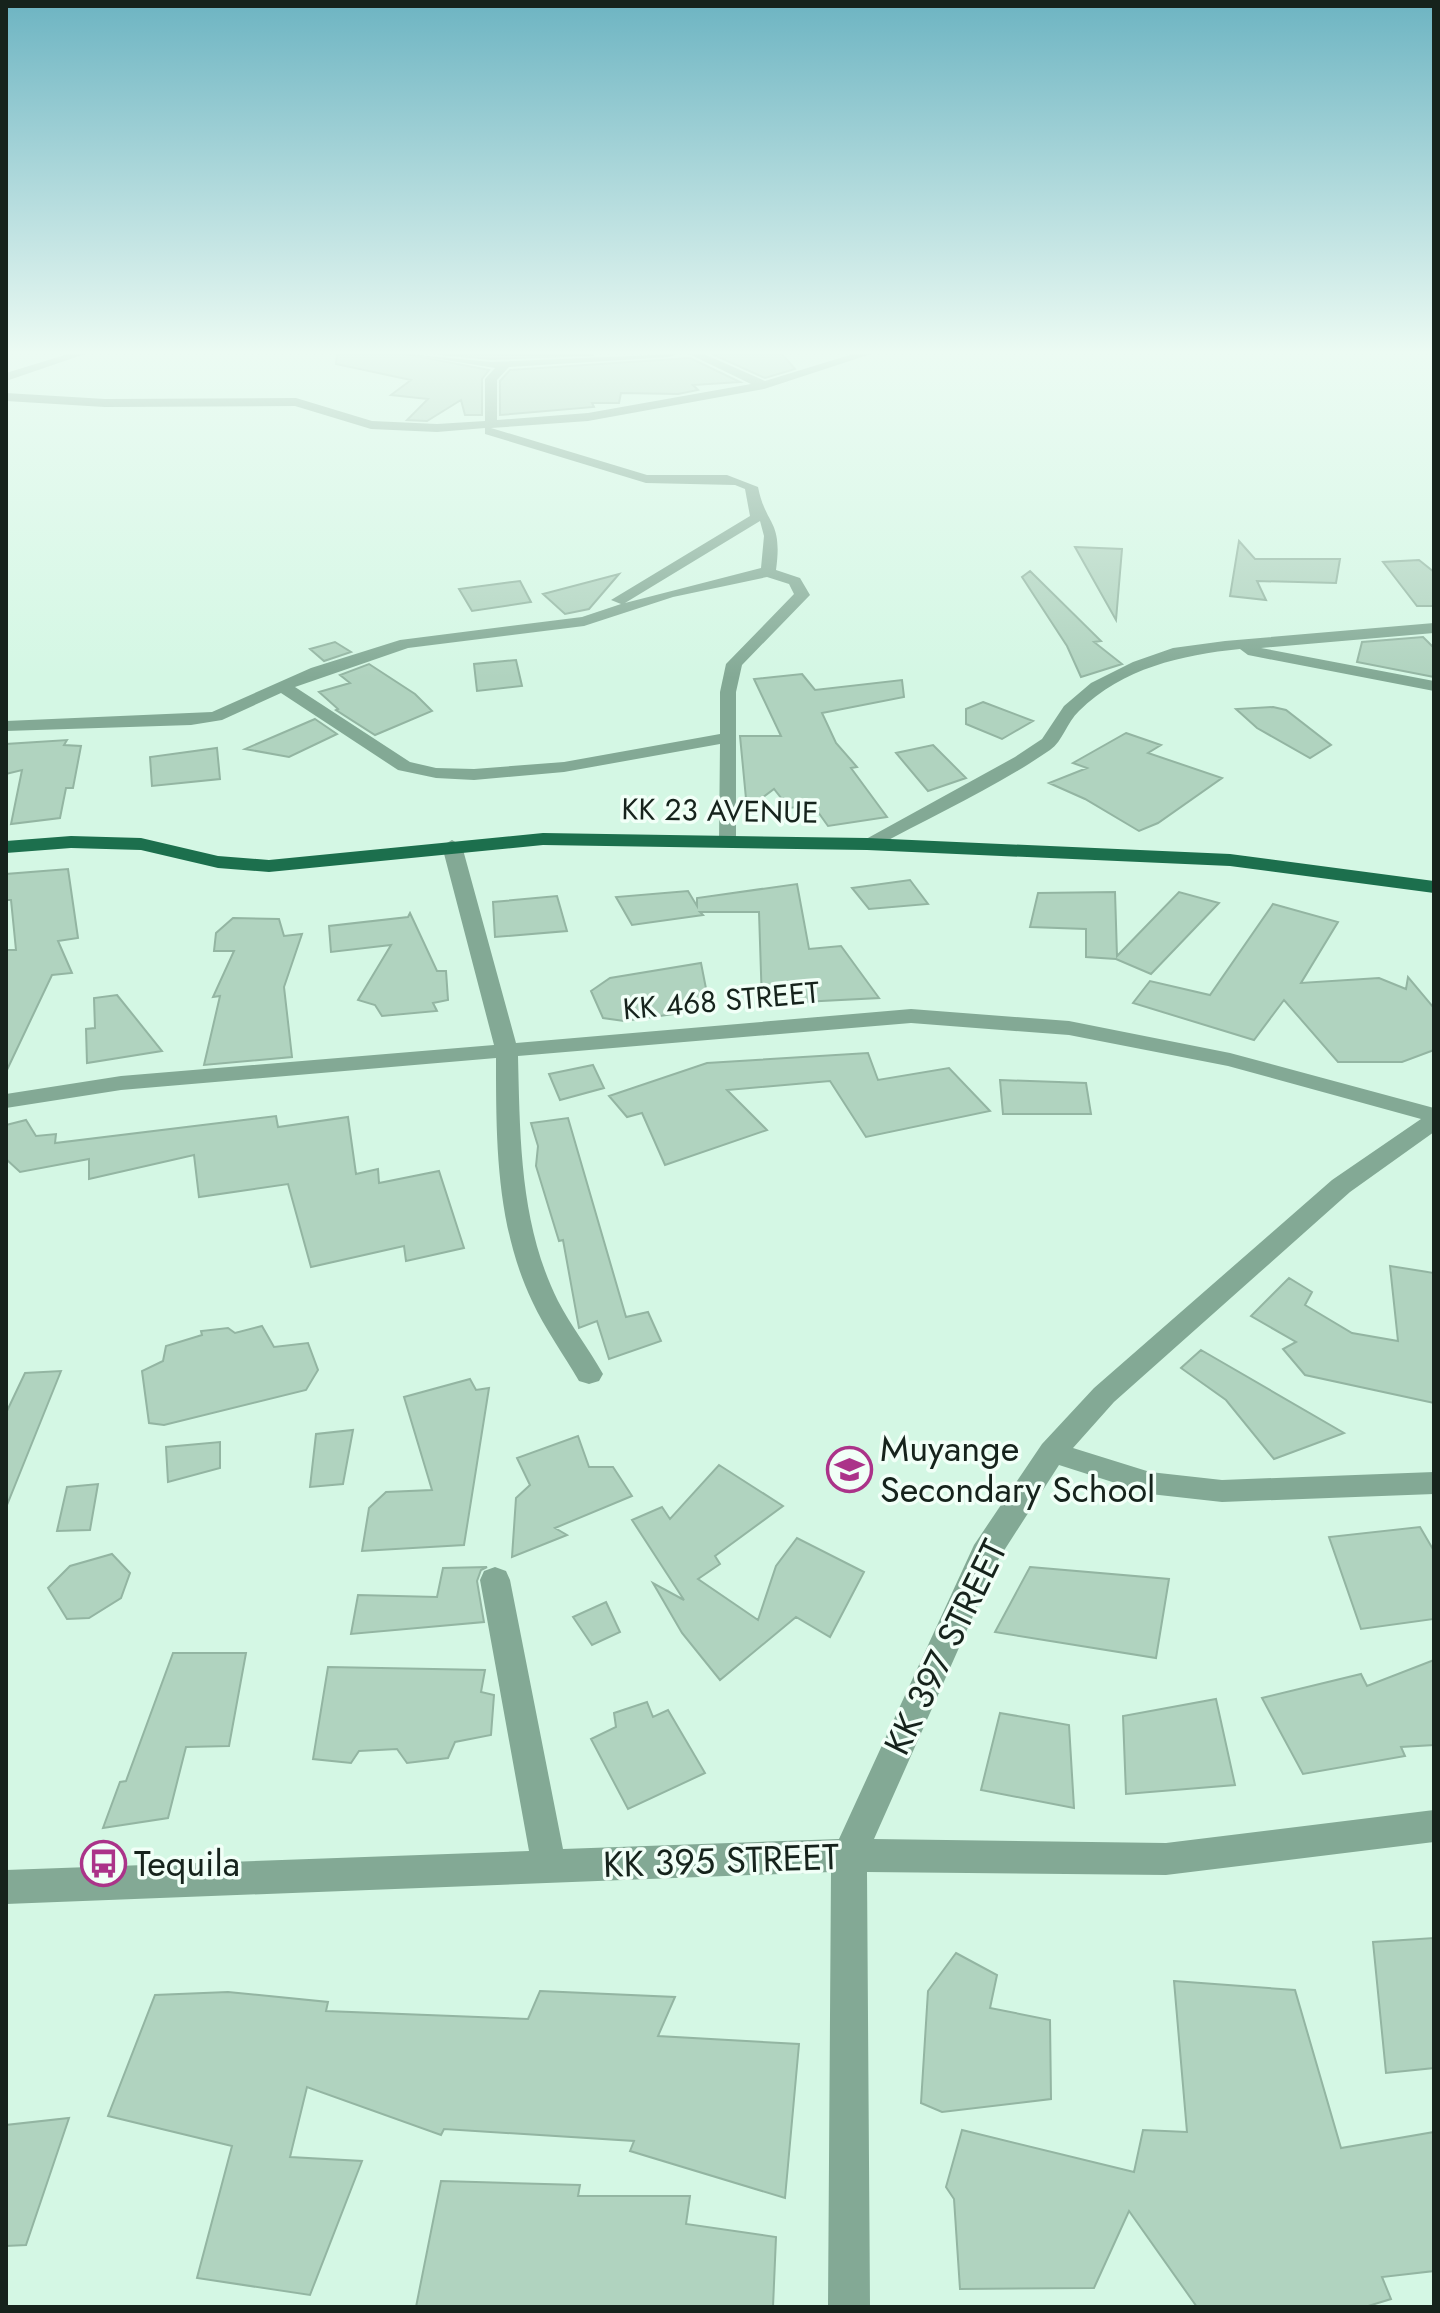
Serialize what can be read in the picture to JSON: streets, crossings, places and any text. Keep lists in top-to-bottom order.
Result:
{
  "streets": {
    "main road": ["KK 23 AVENUE"],
    "street": ["KK 468 STREET", "KK 397 STREET", "KK 395 STREET"]
  },
  "crossings": [
    ["KK 468 STREET", "KK 397 STREET"],
    ["KK 397 STREET", "KK 395 STREET"]
  ],
  "places": {
    "school or university": ["Muyange Secondary School"],
    "bus stop": ["Tequila"]
  }
}
